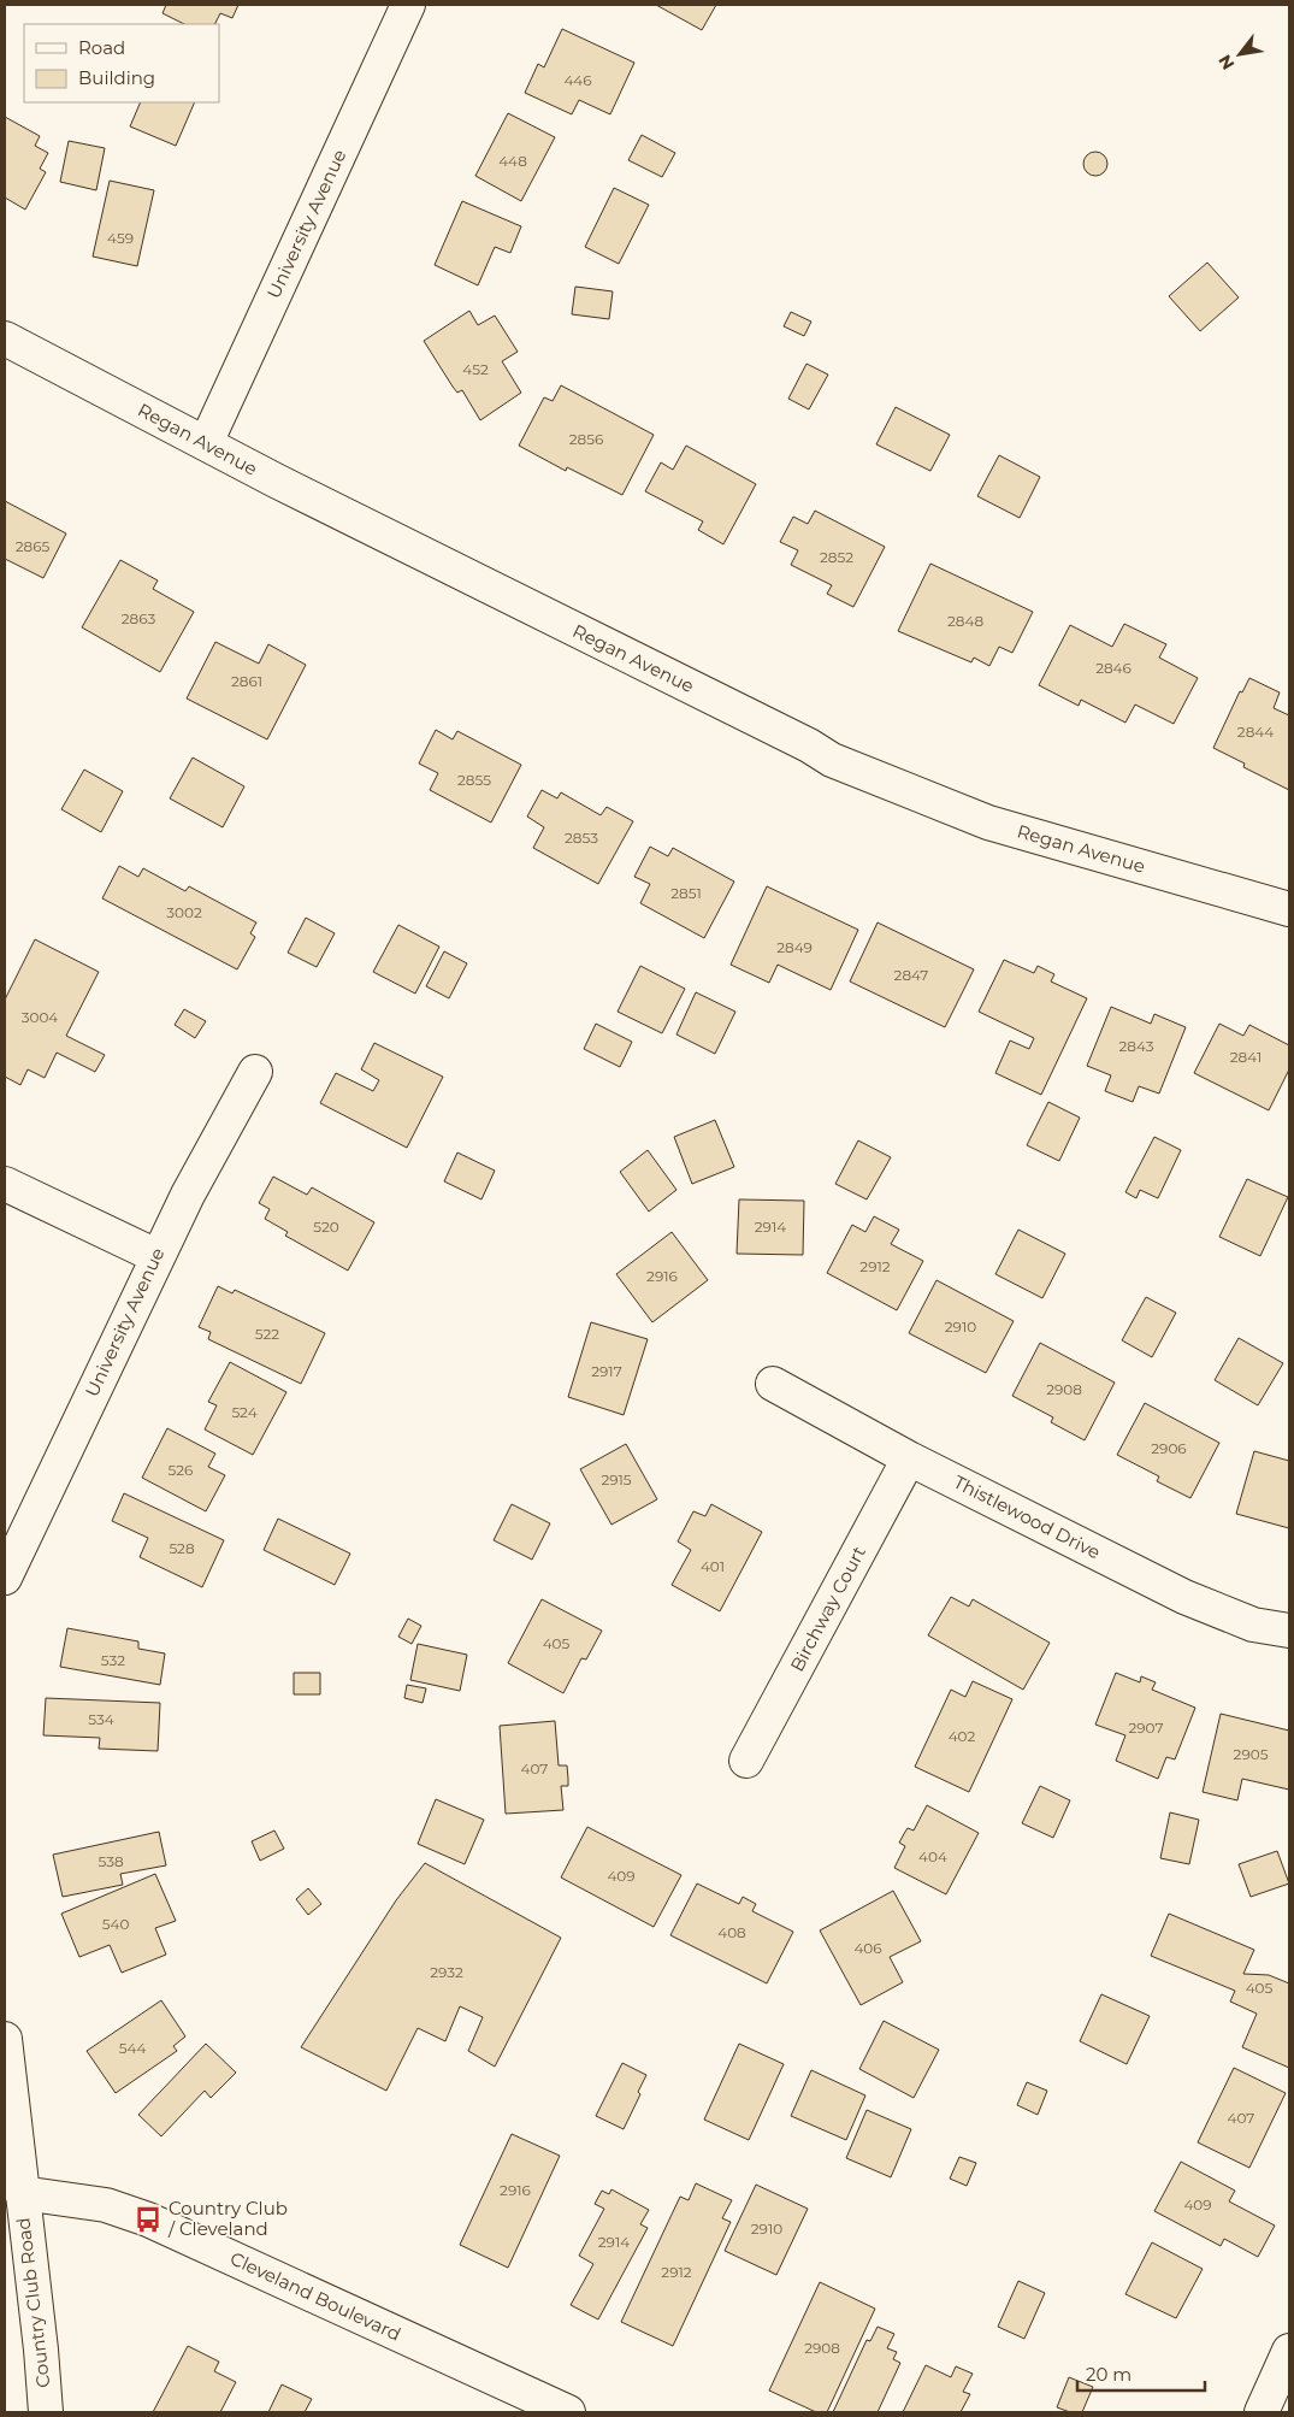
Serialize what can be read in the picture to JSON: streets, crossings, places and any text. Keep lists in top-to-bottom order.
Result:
{
  "streets": {
    "street": [
      "University Avenue",
      "Regan Avenue",
      "Thistlewood Drive",
      "Birchway Court",
      "Cleveland Boulevard",
      "Country Club Road"
    ]
  },
  "crossings": [
    ["University Avenue", "Regan Avenue"],
    ["Thistlewood Drive", "Birchway Court"],
    ["Cleveland Boulevard", "Country Club Road"]
  ],
  "places": {
    "bus stop": ["Country Club / Cleveland"]
  },
  "house_numbers": [
    "446",
    "448",
    "459",
    "452",
    "2856",
    "2865",
    "2852",
    "2863",
    "2848",
    "2846",
    "2861",
    "2844",
    "2855",
    "2853",
    "2851",
    "3002",
    "2849",
    "2847",
    "3004",
    "2843",
    "2841",
    "520",
    "2914",
    "2912",
    "2916",
    "2910",
    "522",
    "2917",
    "2908",
    "524",
    "2906",
    "526",
    "2915",
    "528",
    "401",
    "405",
    "532",
    "534",
    "2907",
    "402",
    "2905",
    "407",
    "404",
    "538",
    "409",
    "540",
    "408",
    "406",
    "2932",
    "405",
    "544",
    "407",
    "2916",
    "409",
    "2910",
    "2914",
    "2912",
    "2908"
  ],
  "legend": ["Road", "Building"],
  "scale_bar": "20 m",
  "north": "bottom left"
}
